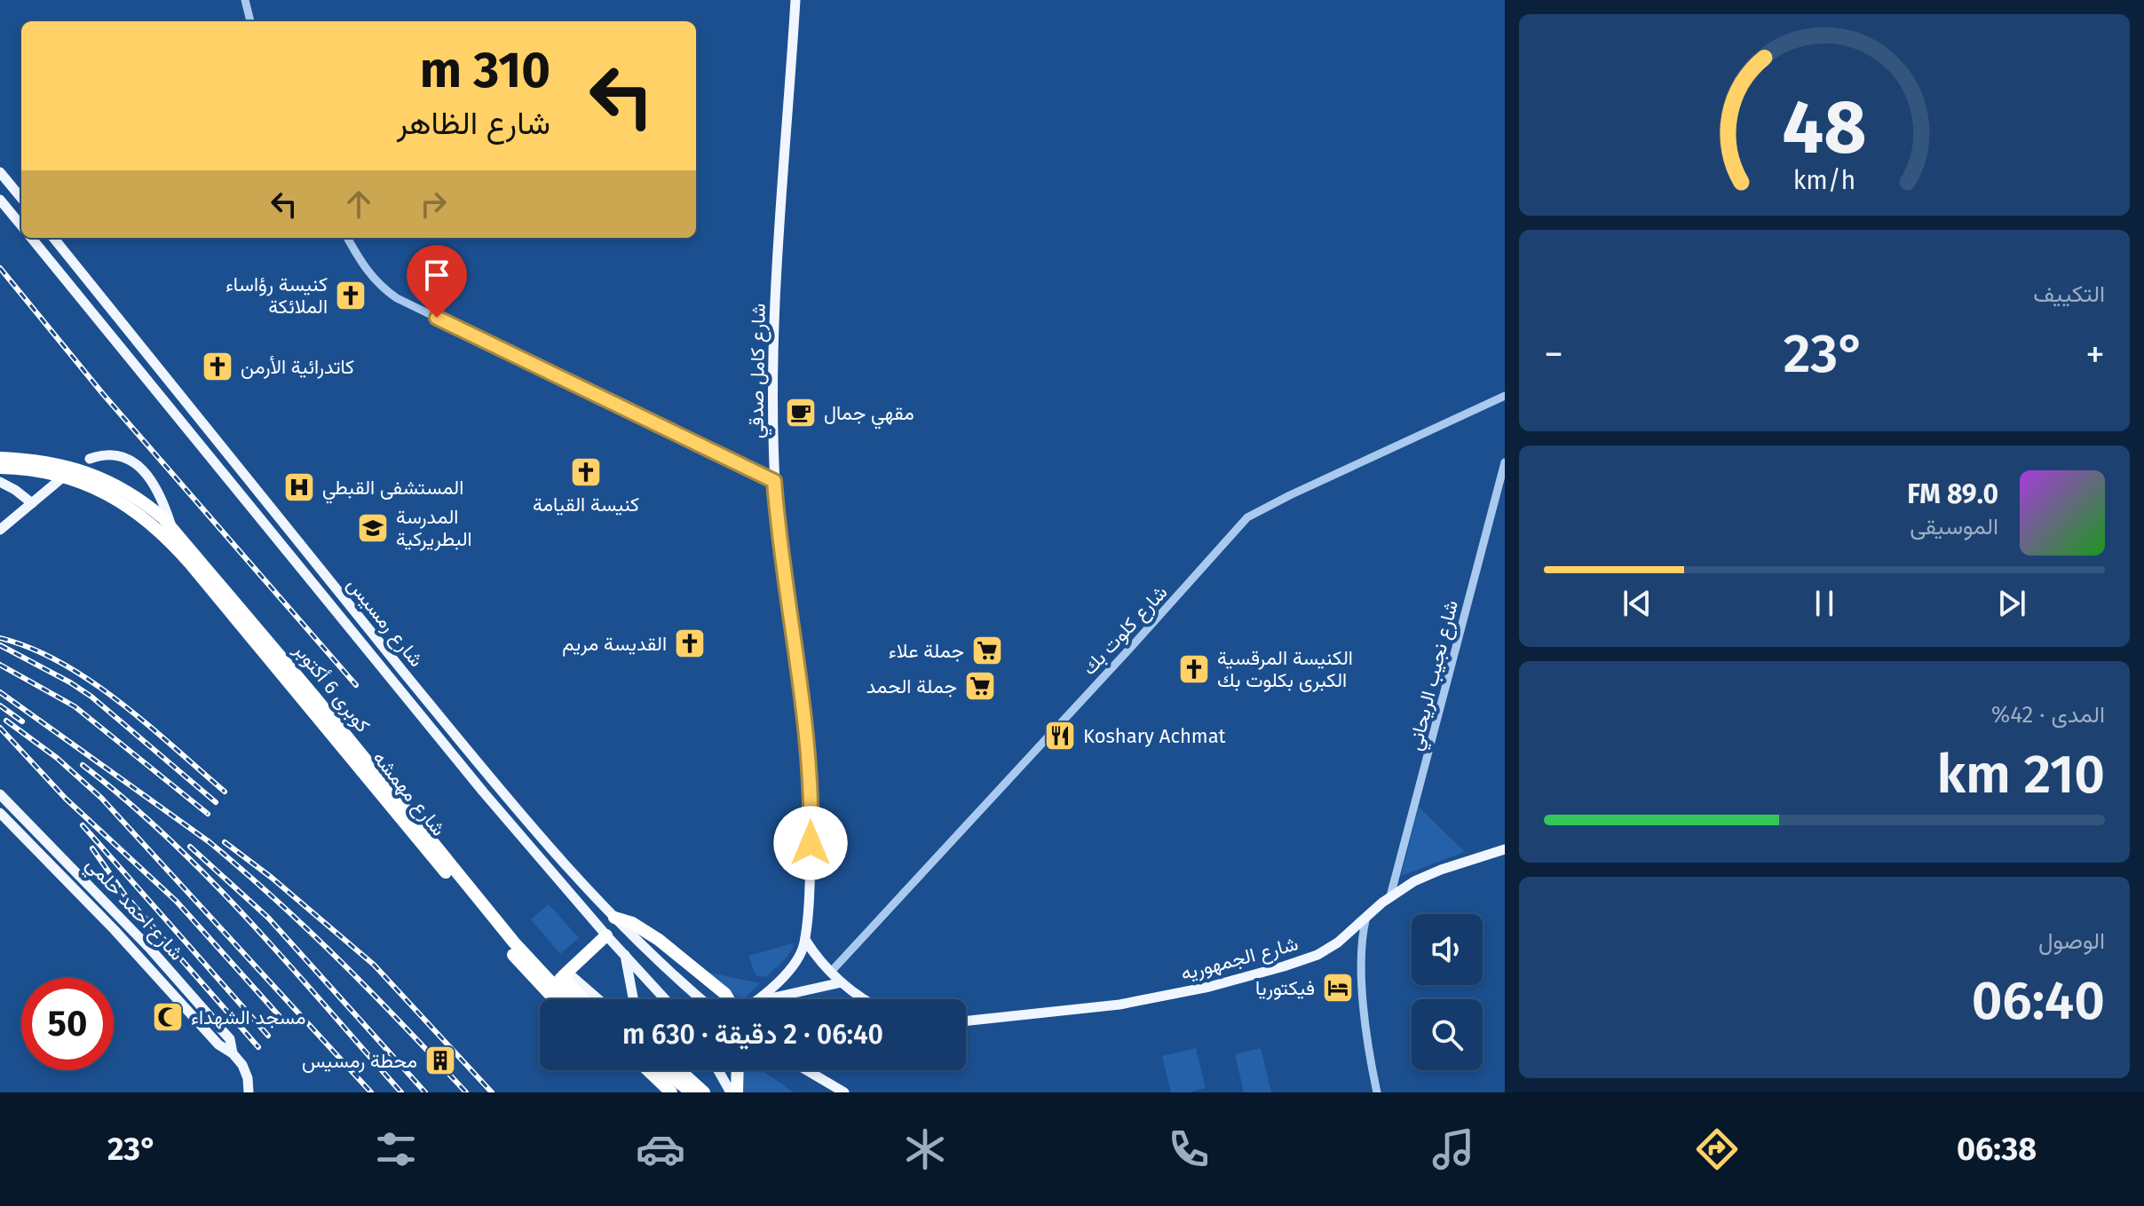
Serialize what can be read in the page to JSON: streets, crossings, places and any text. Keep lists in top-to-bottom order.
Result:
{
  "streets": {
    "highway": ["كوبرى 6 أكتوبر"],
    "main road": [
      "شارع كامل صدقي",
      "شارع رمسيس",
      "شارع مهمشه",
      "شارع احمد حلمي",
      "شارع الجمهوريه"
    ],
    "street": ["شارع كلوت بك", "شارع نجيب الريحاني"]
  },
  "crossings": [
    ["شارع نجيب الريحاني", "شارع الجمهوريه"]
  ],
  "places": {
    "church": [
      "كنيسة رؤاساء الملائكة",
      "كاتدرائية الأرمن",
      "كنيسة القيامة",
      "القديسة مريم",
      "الكنيسة المرقسية الكبرى بكلوت بك"
    ],
    "cafe": ["مقهي جمال"],
    "hospital": ["المستشفى القبطي"],
    "school or university": ["المدرسة البطريركية"],
    "supermarket": ["جملة علاء", "جملة الحمد"],
    "restaurant": ["Koshary Achmat"],
    "hotel": ["فيكتوريا"],
    "mosque": ["مسجد الشهداء"],
    "building": ["محطة رمسيس"]
  },
  "page": {
    "turn": ["310 m", "شارع الظاهر"],
    "tile": [
      "التكييف",
      ["المدى · 42%", "210 km"],
      ["الوصول", "06:40"]
    ],
    "heat": ["−", "23°", "+"],
    "song": ["89.0 FM", "الموسيقى"],
    "limit": "50",
    "trip": "06:40 · 2 دقيقة · 630 m",
    "tabs": ["06:38", "23°"],
    "gauge": ["48", "km/h"]
  }
}
